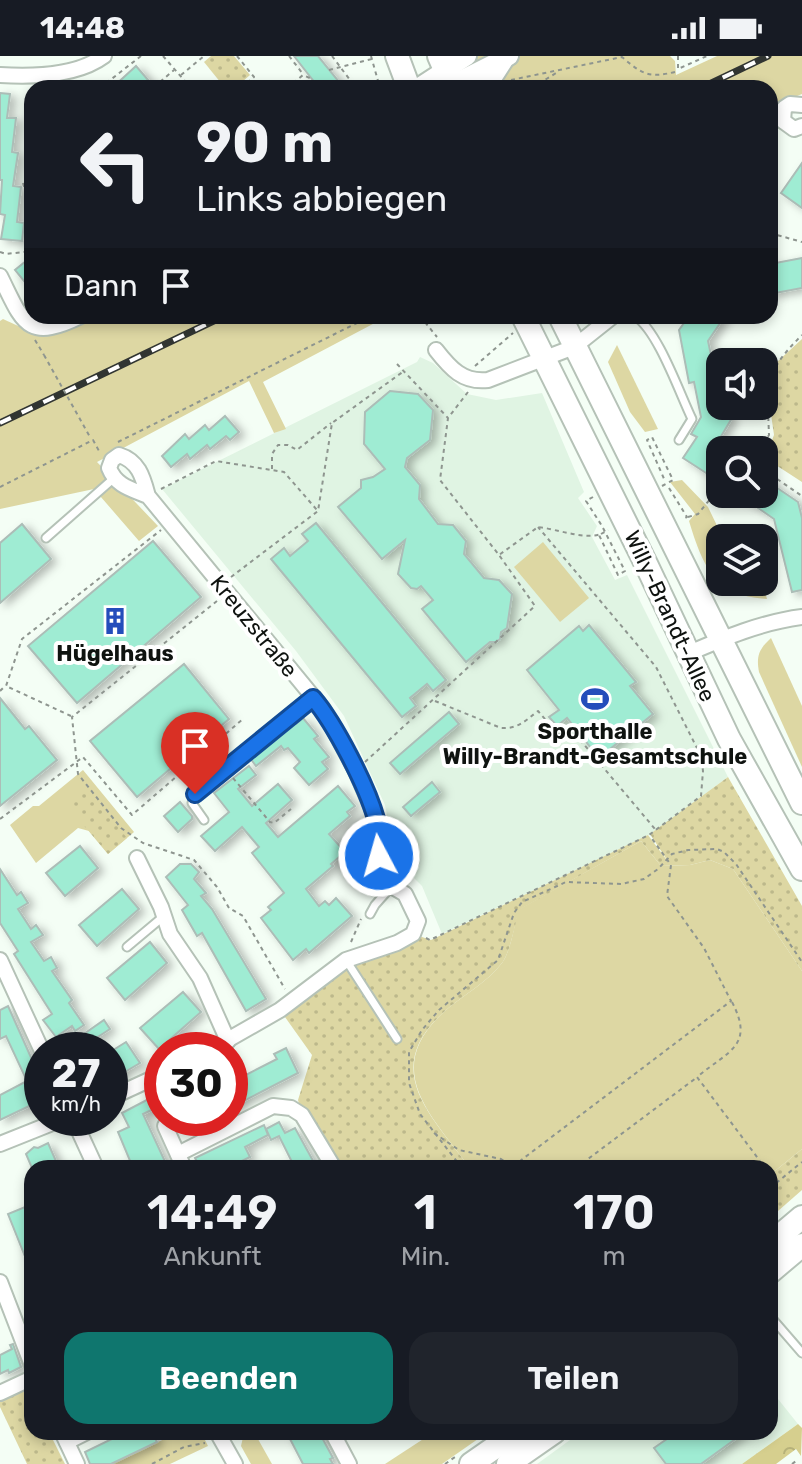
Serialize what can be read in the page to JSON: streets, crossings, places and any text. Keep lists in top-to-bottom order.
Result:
{
  "streets": {
    "main road": ["Willy-Brandt-Allee"],
    "street": ["Kreuzstraße"]
  },
  "places": {
    "building": ["Hügelhaus"],
    "sports": ["Sporthalle Willy-Brandt-Gesamtschule"]
  },
  "page": {
    "status": "14:48",
    "turn": ["90 m", "Links abbiegen"],
    "then": "Dann",
    "speed": "27 km/h",
    "limit": "30",
    "eta": [
      "14:49",
      "Ankunft",
      "1",
      "Min.",
      "170",
      "m"
    ],
    "buttons": ["Beenden", "Teilen"]
  }
}
